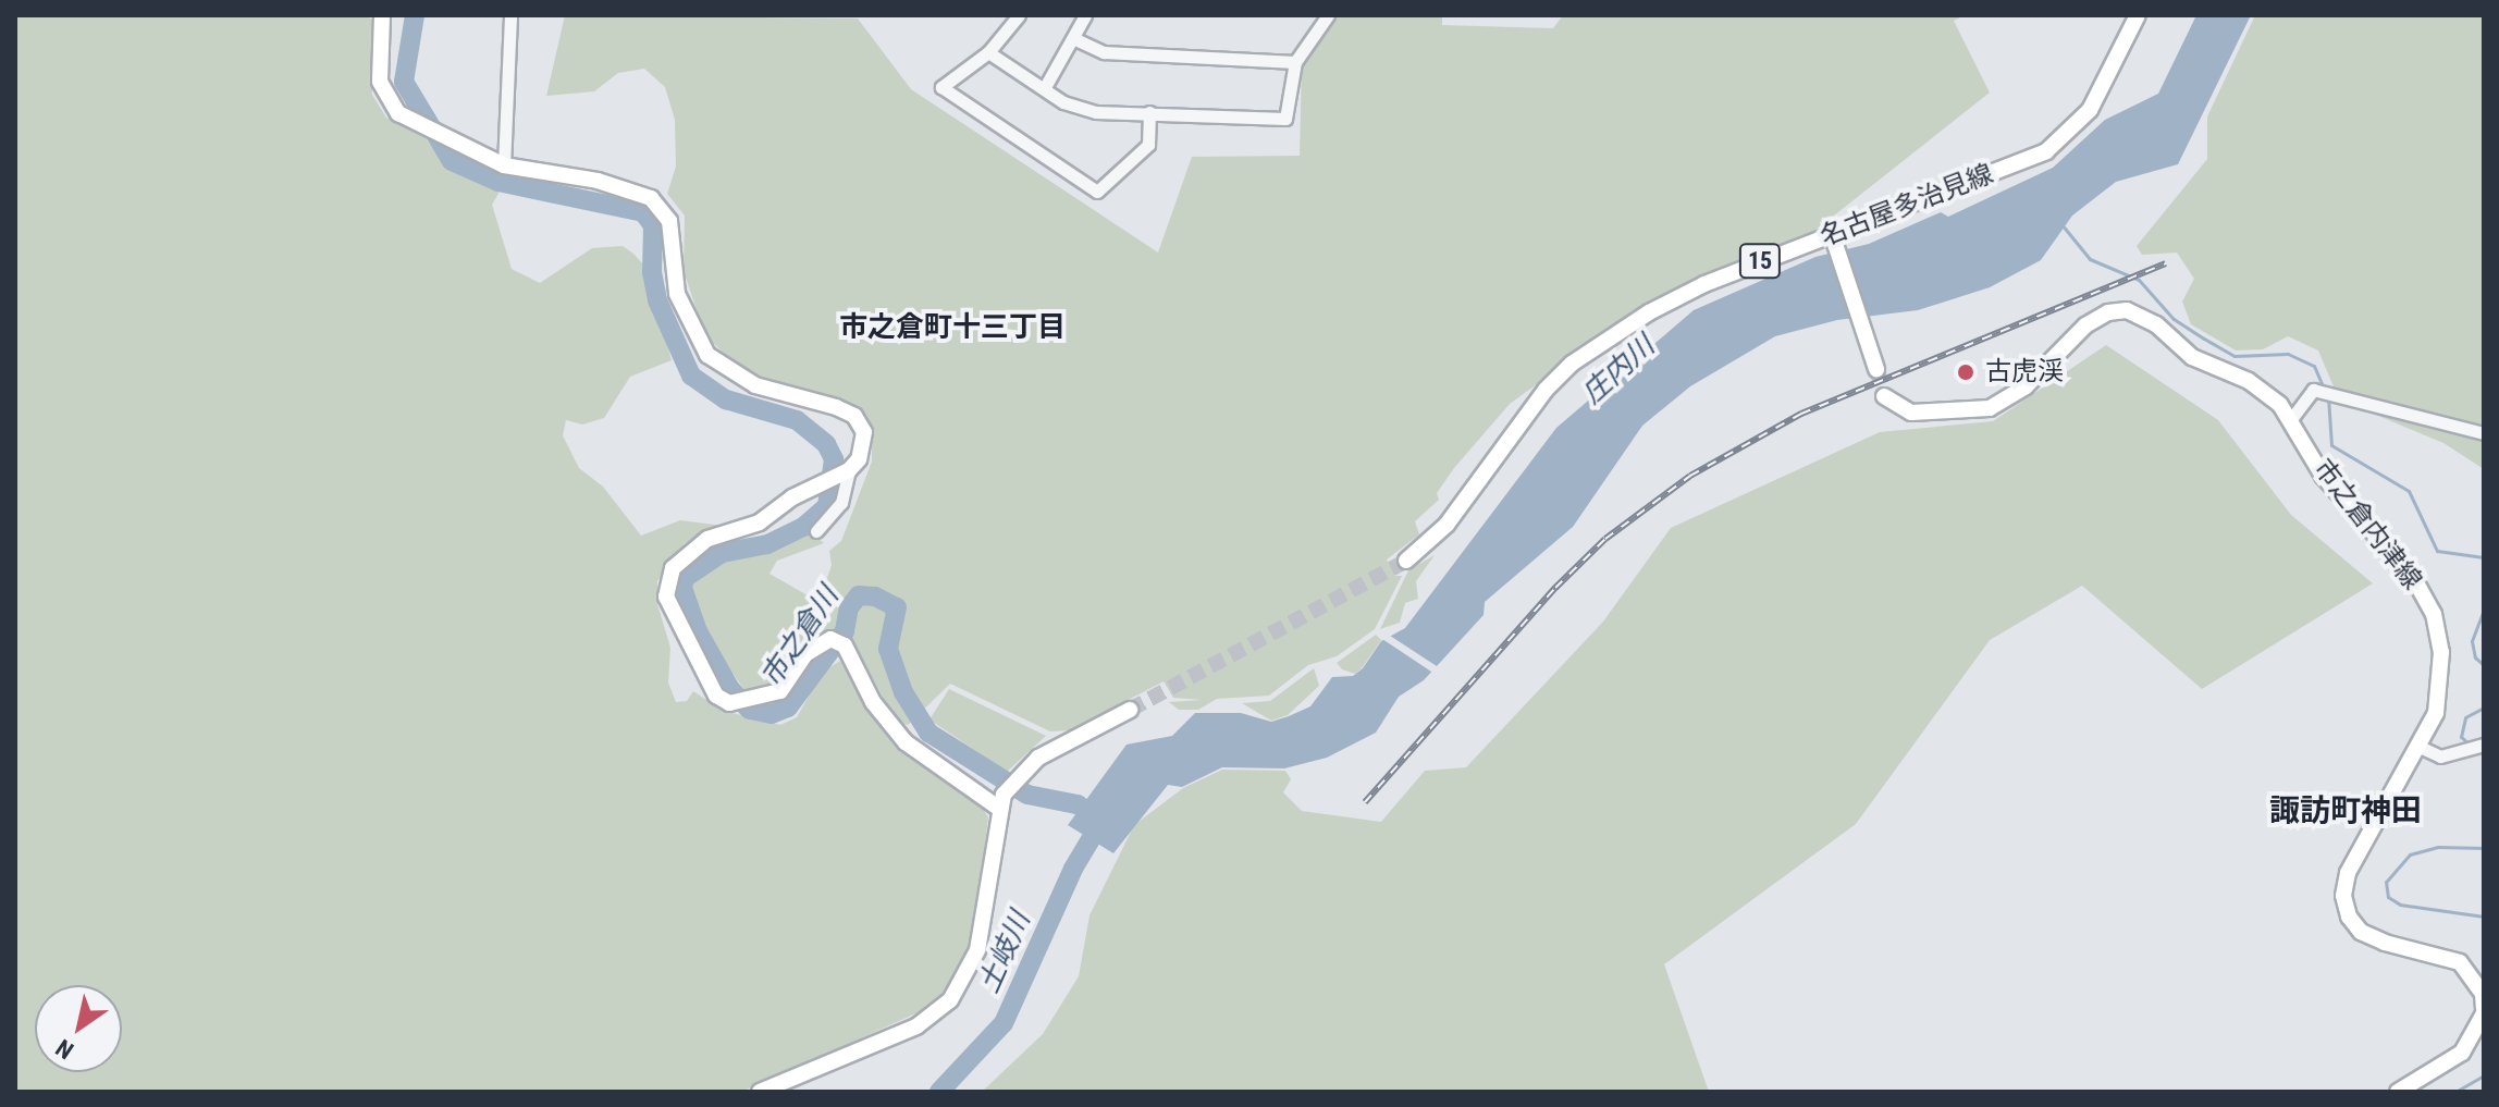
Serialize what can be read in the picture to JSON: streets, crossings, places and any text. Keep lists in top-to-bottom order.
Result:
{
  "streets": {
    "main road": ["名古屋多治見線", "15", "市之倉内津線"]
  },
  "districts": ["市之倉町十三丁目", "諏訪町神田"],
  "water": ["庄内川", "市之倉川", "土岐川"],
  "places": ["古虎渓"],
  "north": "bottom left"
}
